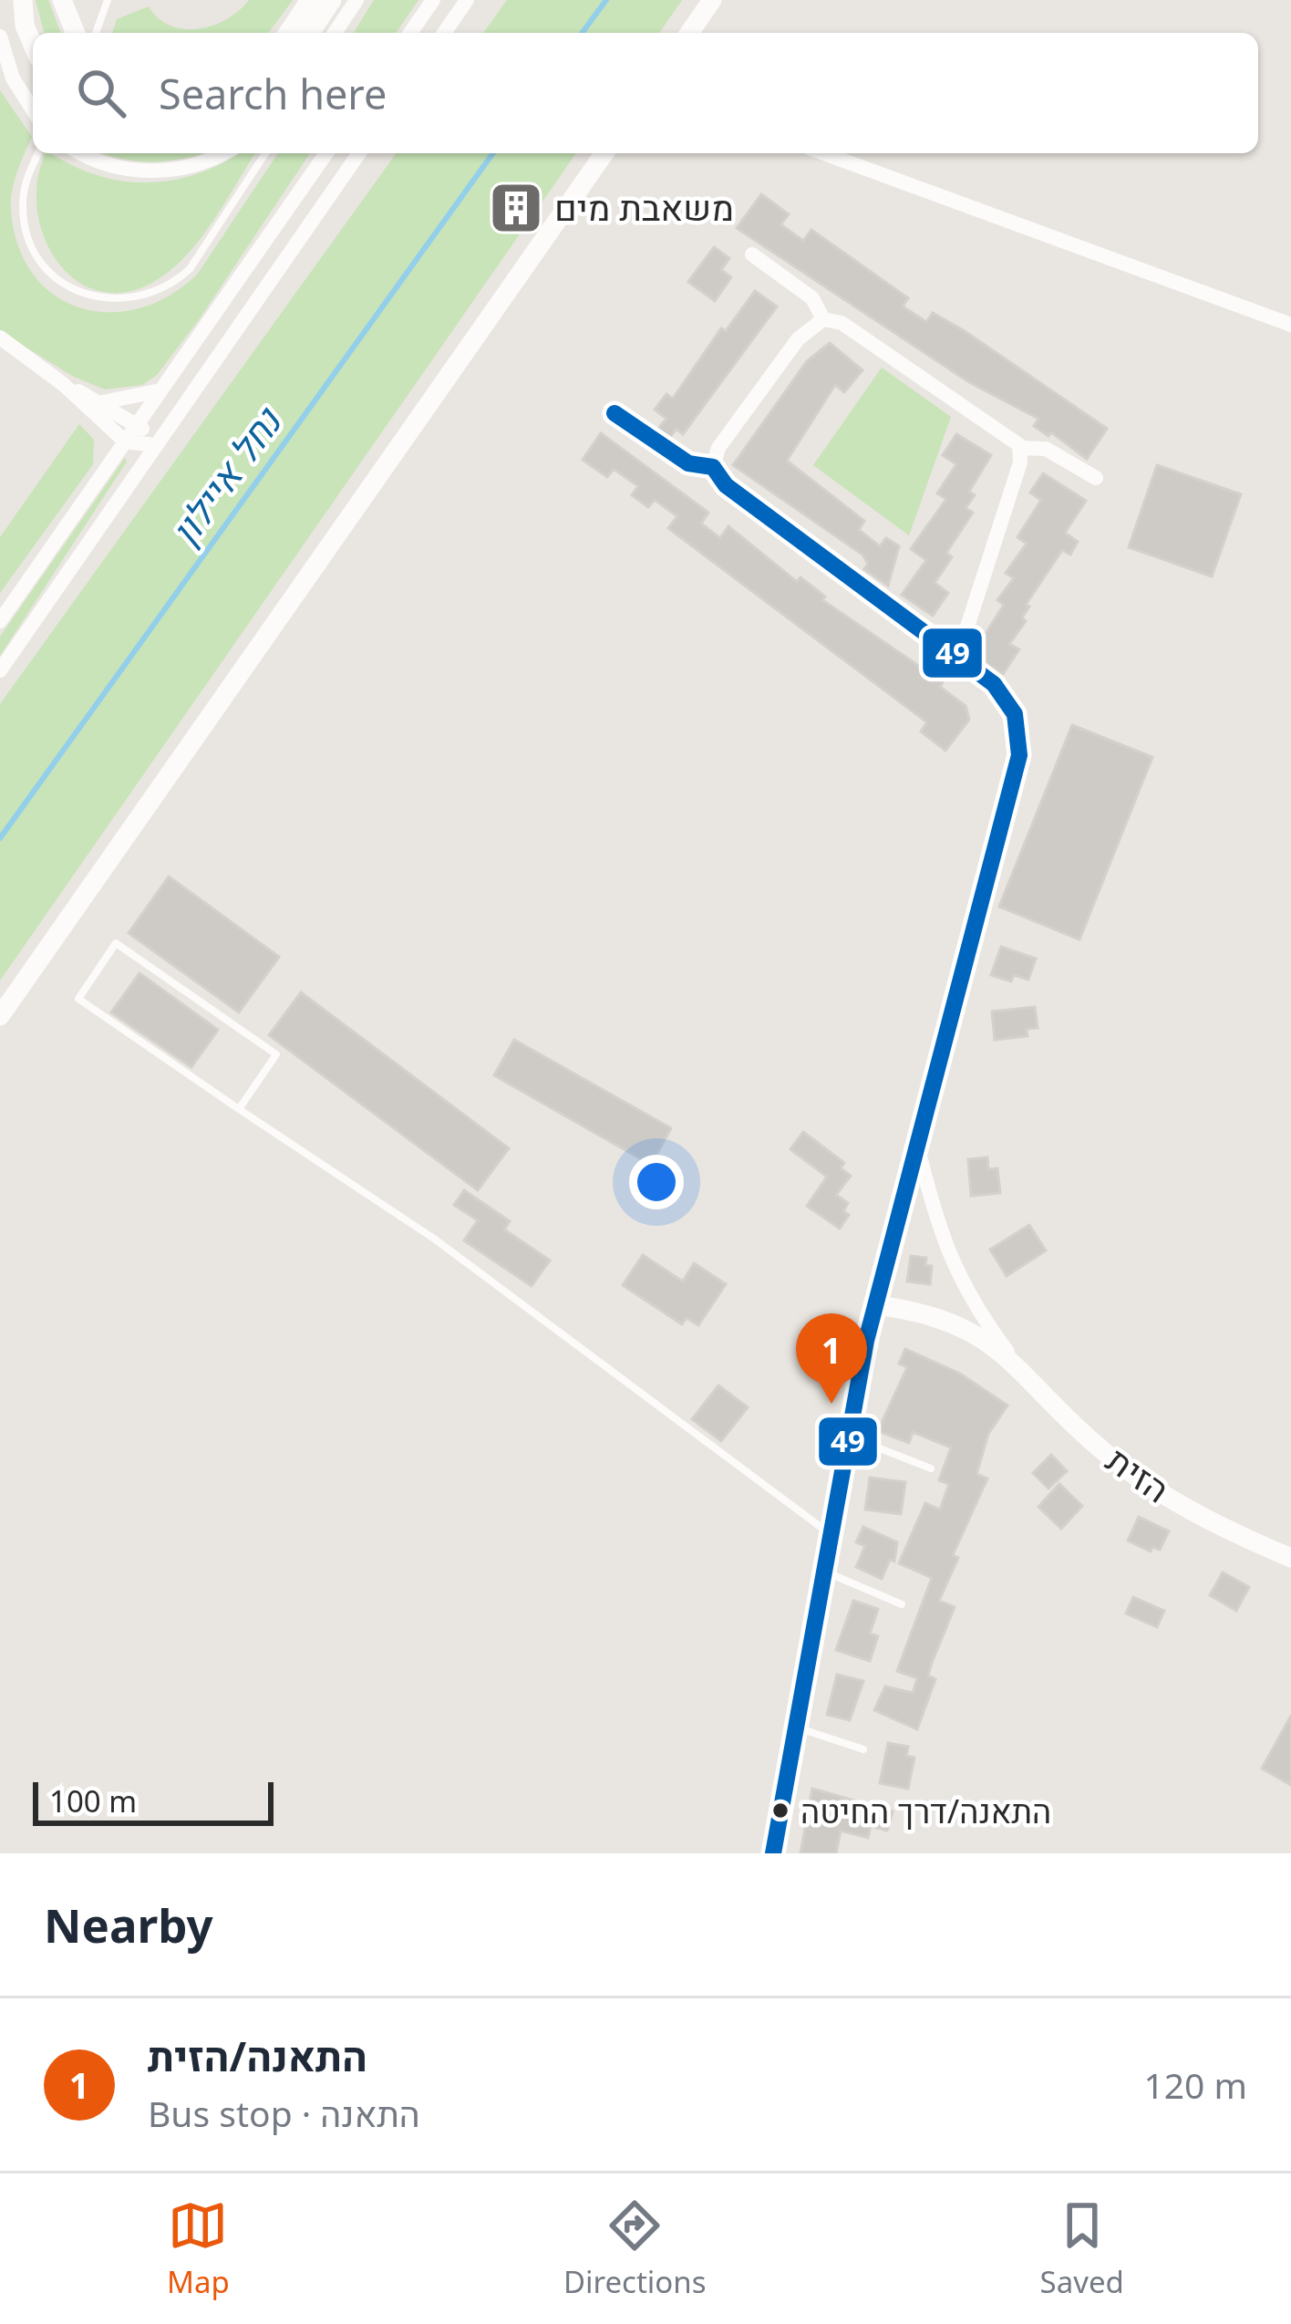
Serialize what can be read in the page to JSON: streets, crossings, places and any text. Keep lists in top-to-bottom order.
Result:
{
  "streets": {
    "street": ["הזית"]
  },
  "water": ["נחל איילון"],
  "places": {
    "building": ["משאבת מים"],
    "other": ["התאנה/דרך החיטה"]
  },
  "lines": ["transit line 49"],
  "scale_bar": "100 m",
  "page": {
    "search": "Search here",
    "pins": "1",
    "scale": "100 m",
    "heading": "Nearby",
    "list": [
      {
        "mark": "1",
        "name": "התאנה/הזית",
        "note": "Bus stop · התאנה",
        "value": "120 m"
      }
    ],
    "nav": ["Map", "Directions", "Saved"]
  }
}
